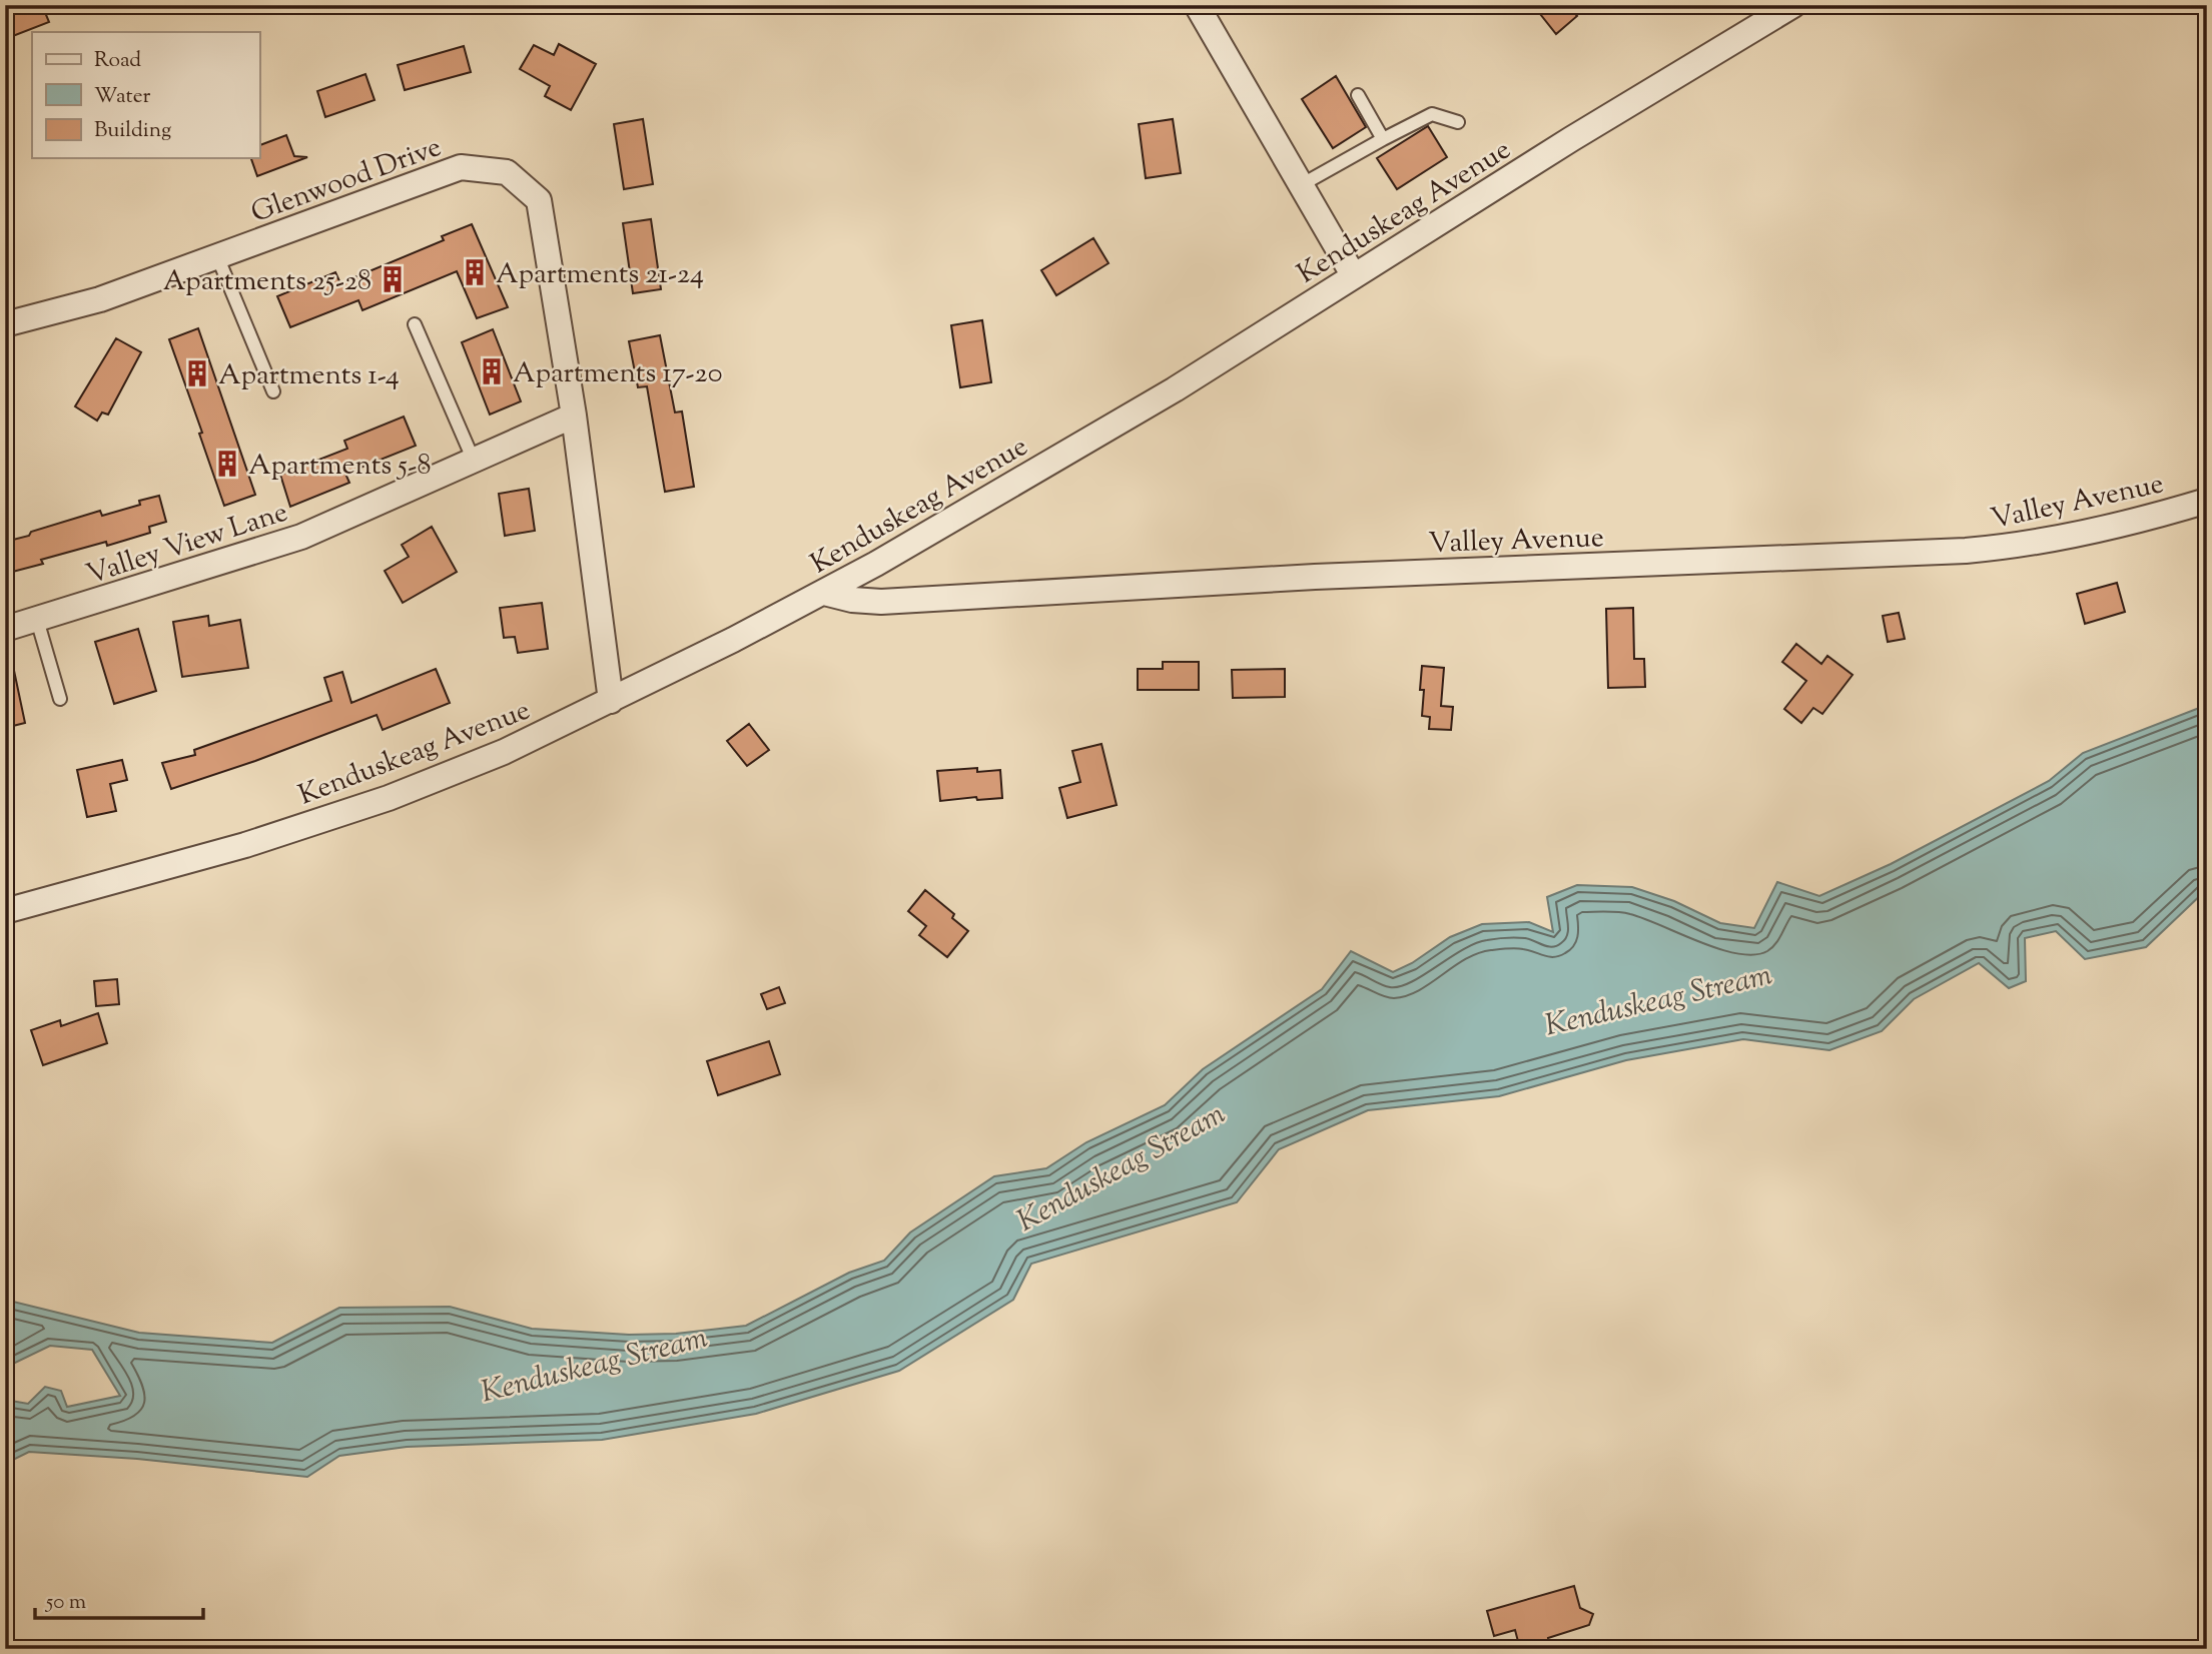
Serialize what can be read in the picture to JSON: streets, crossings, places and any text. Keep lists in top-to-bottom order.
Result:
{
  "streets": {
    "street": [
      "Glenwood Drive",
      "Kenduskeag Avenue",
      "Valley Avenue",
      "Valley View Lane"
    ]
  },
  "crossings": [
    ["Glenwood Drive", "Kenduskeag Avenue"],
    ["Glenwood Drive", "Valley View Lane"],
    ["Kenduskeag Avenue", "Valley Avenue"]
  ],
  "water": ["Kenduskeag Stream"],
  "places": {
    "building": [
      "Apartments 21-24",
      "Apartments 25-28",
      "Apartments 17-20",
      "Apartments 1-4",
      "Apartments 5-8"
    ]
  },
  "legend": ["Road", "Water", "Building"],
  "scale_bar": "50 m"
}
